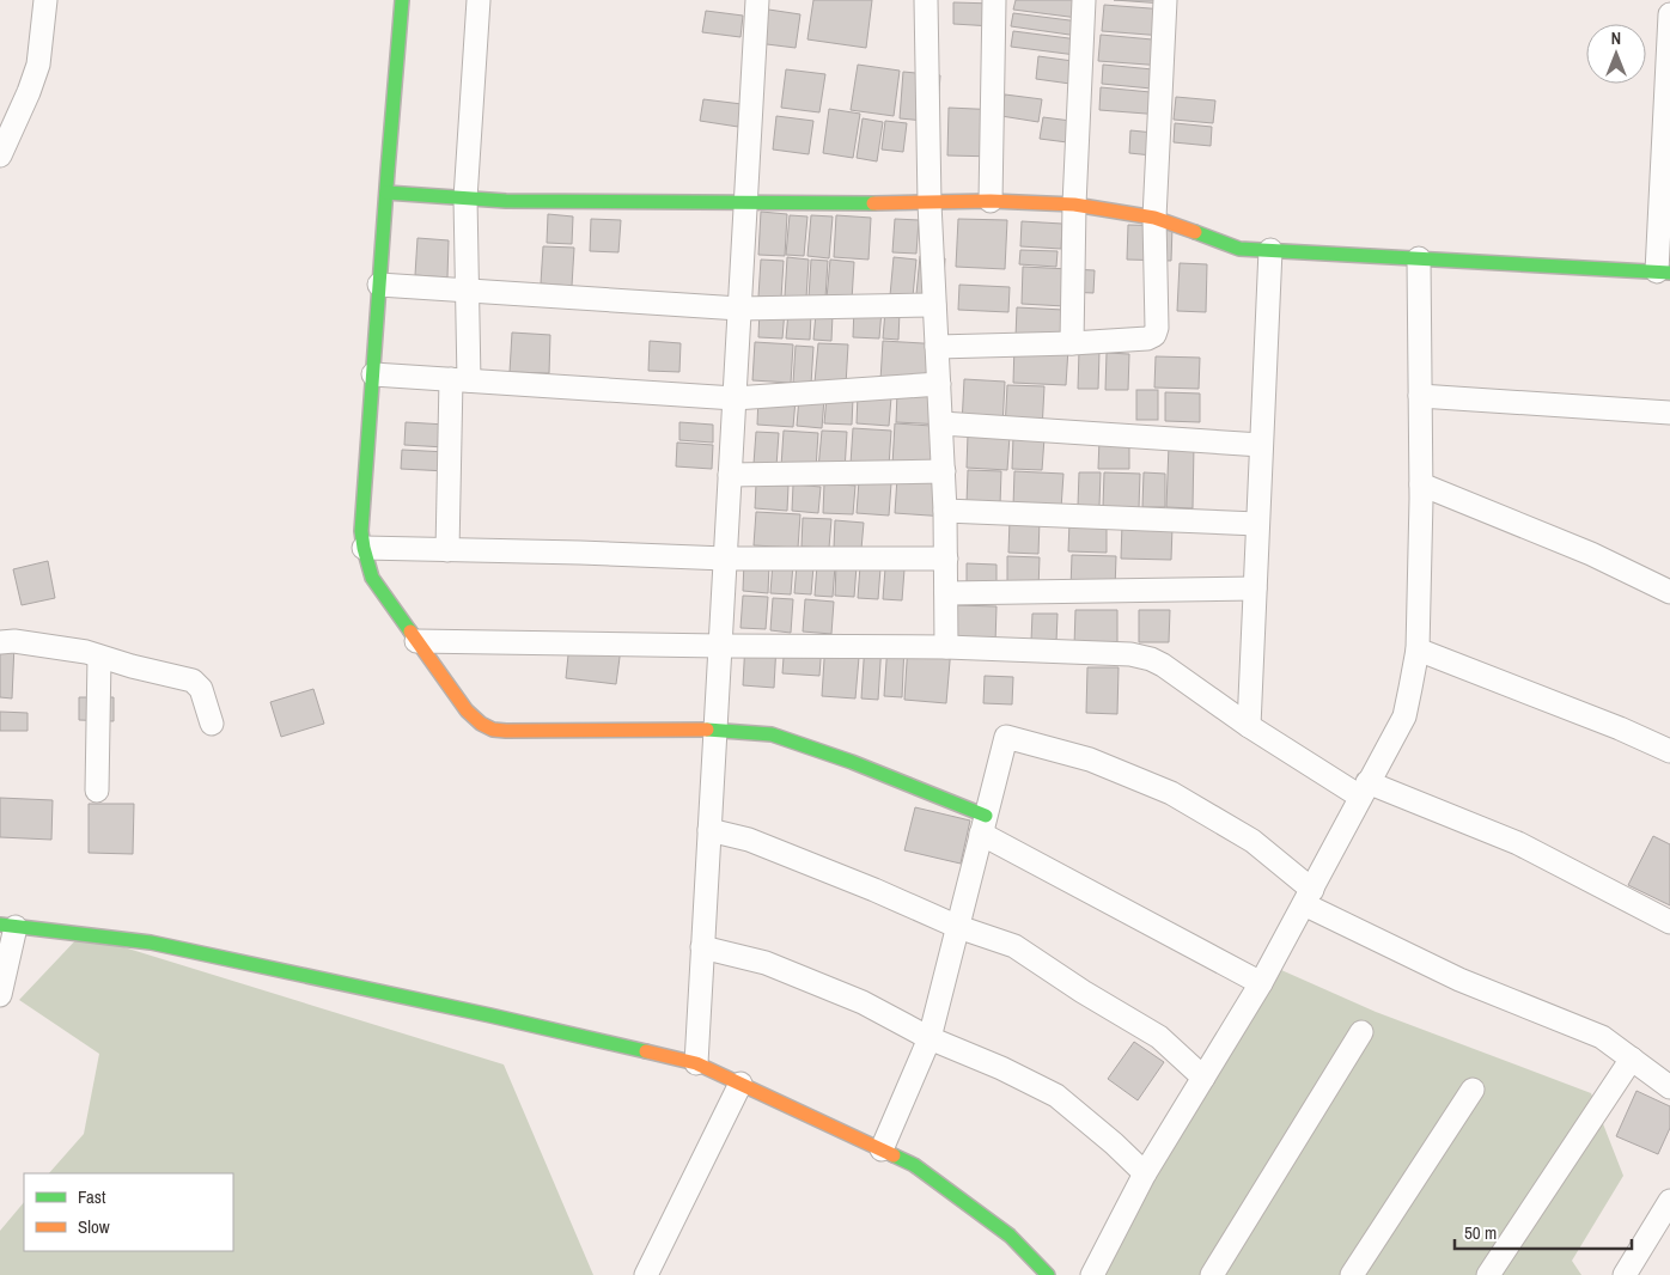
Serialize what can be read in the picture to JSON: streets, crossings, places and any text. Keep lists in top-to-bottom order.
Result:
{
  "legend": ["Fast", "Slow"],
  "scale_bar": "50 m",
  "north": "top"
}
